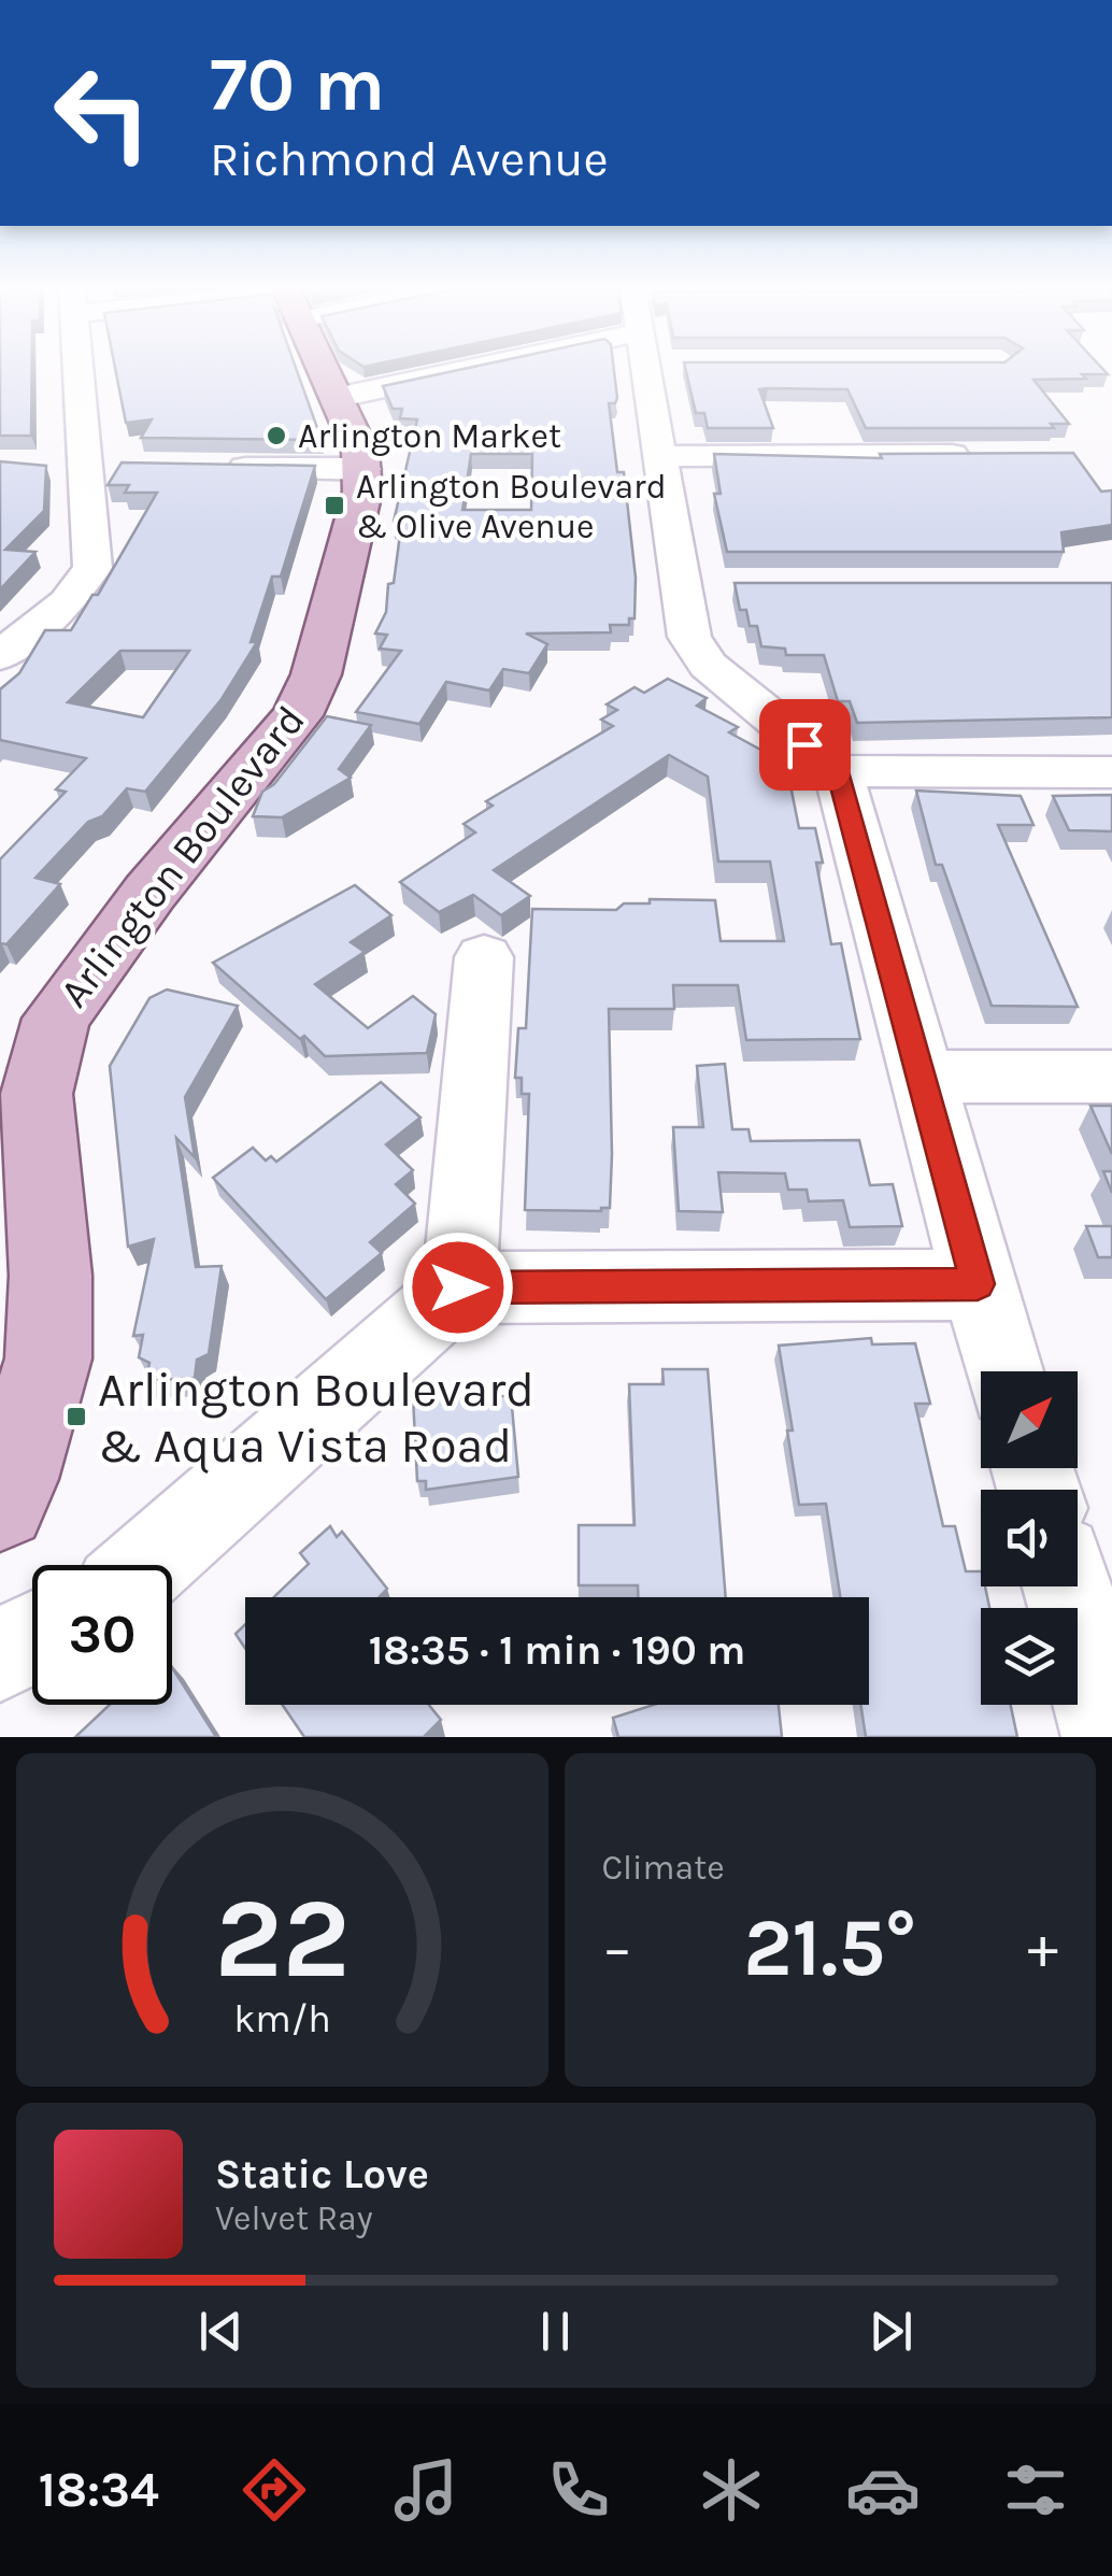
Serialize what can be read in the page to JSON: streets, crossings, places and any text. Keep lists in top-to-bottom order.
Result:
{
  "streets": {
    "main road": ["Arlington Boulevard"]
  },
  "places": {
    "other": ["Arlington Market"],
    "transit": ["Arlington Boulevard & Olive Avenue", "Arlington Boulevard & Aqua Vista Road"]
  },
  "north": "top right",
  "page": {
    "turn": ["70 m", "Richmond Avenue"],
    "limit": "30",
    "trip": "18:35 · 1 min · 190 m",
    "tile": "Climate",
    "heat": ["−", "21.5°", "+"],
    "song": ["Static Love", "Velvet Ray"],
    "tabs": "18:34",
    "gauge": ["22", "km/h"]
  }
}
